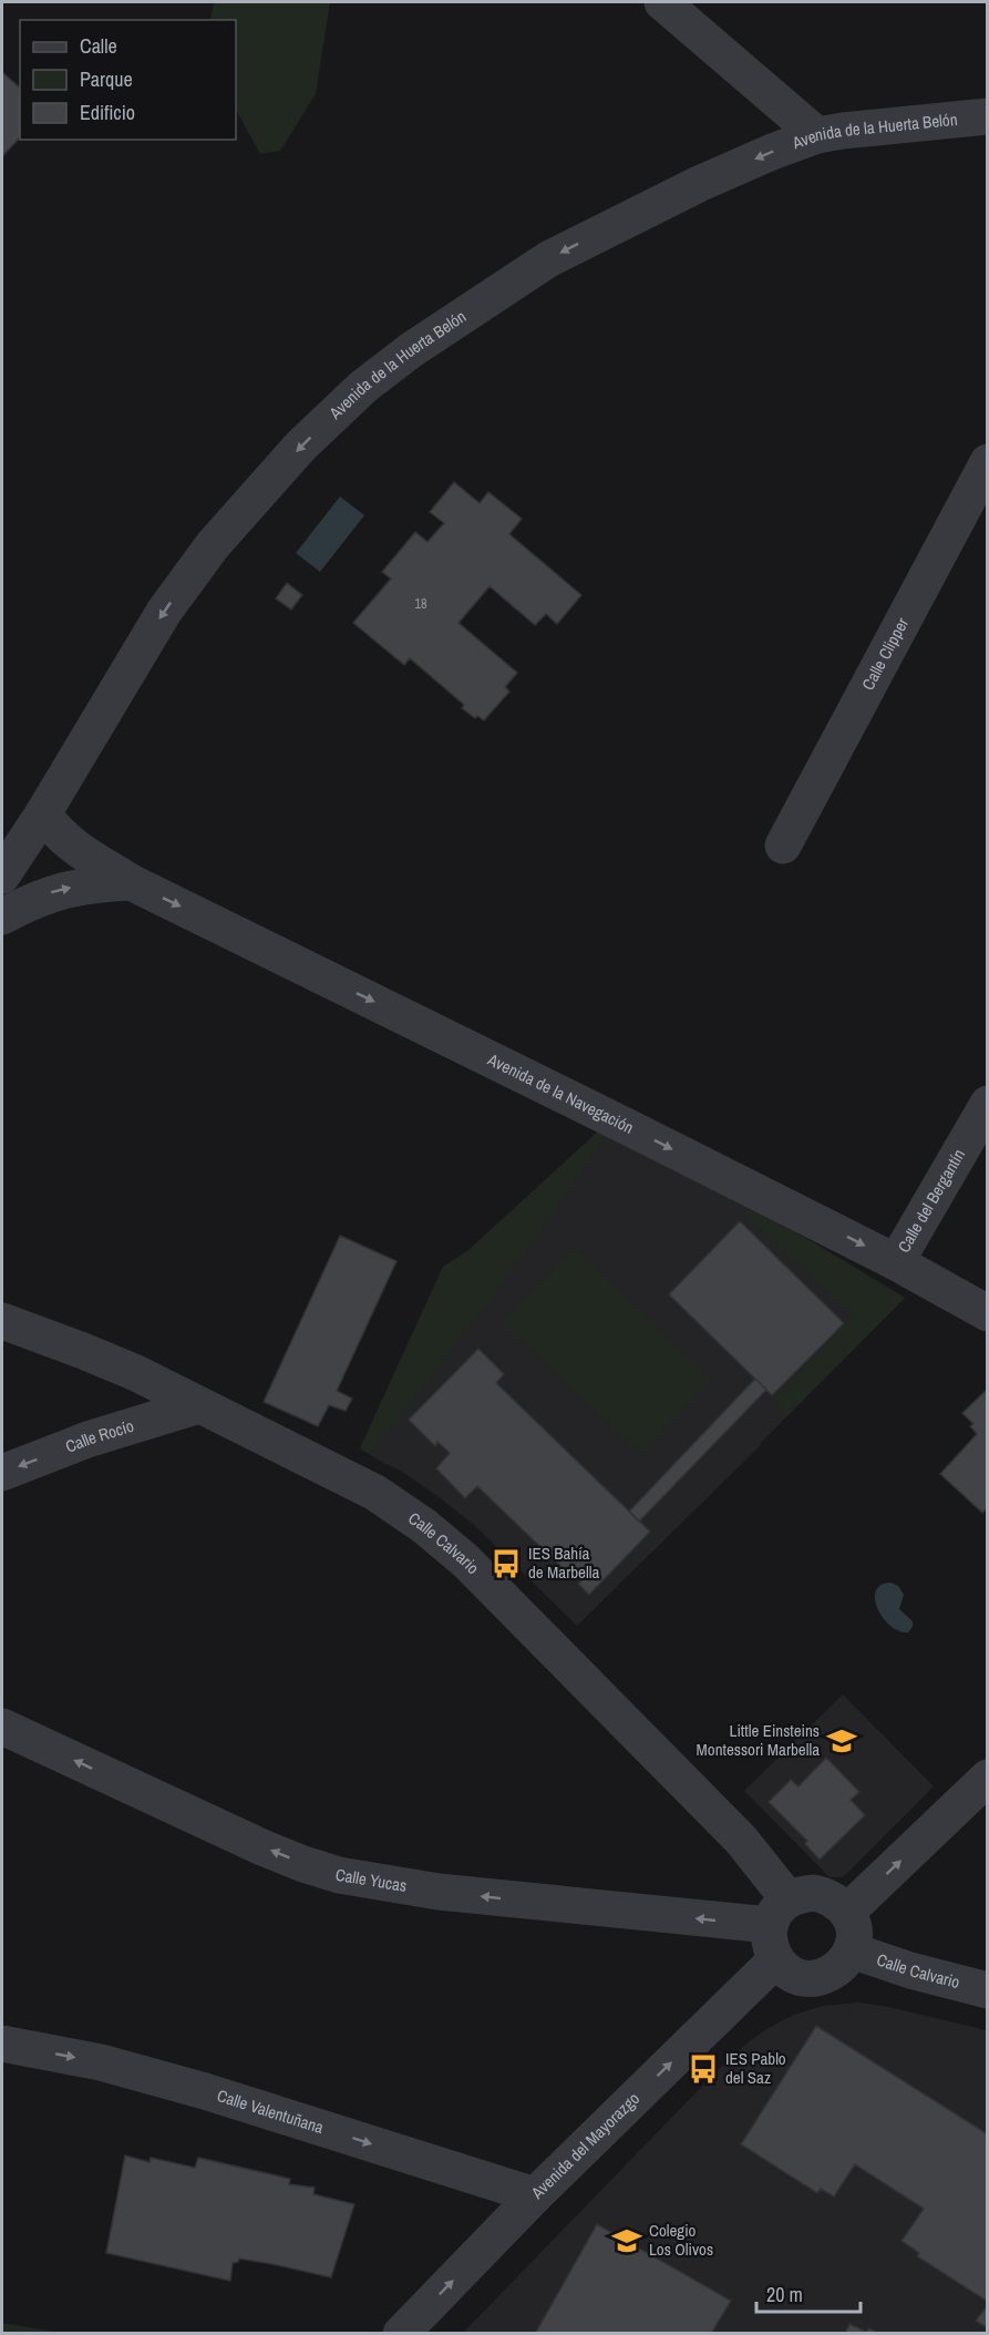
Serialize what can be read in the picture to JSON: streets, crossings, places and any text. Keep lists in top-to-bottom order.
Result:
{
  "streets": {
    "street": [
      "Avenida de la Huerta Belón",
      "Calle Clipper",
      "Avenida de la Navegación",
      "Calle del Bergantín",
      "Calle Rocío",
      "Calle Calvario",
      "Calle Yucas",
      "Calle Valentuñana",
      "Avenida del Mayorazgo"
    ]
  },
  "crossings": [
    ["Avenida de la Huerta Belón", "Avenida de la Navegación"],
    ["Avenida de la Navegación", "Calle del Bergantín"],
    ["Calle Rocío", "Calle Calvario"],
    ["Calle Calvario", "Calle Yucas"],
    ["Calle Calvario", "Avenida del Mayorazgo"],
    ["Calle Yucas", "Avenida del Mayorazgo"],
    ["Calle Valentuñana", "Avenida del Mayorazgo"]
  ],
  "one_way": [
    "Avenida de la Huerta Belón",
    "Avenida de la Navegación",
    "Calle Rocío",
    "Calle Yucas",
    "Calle Valentuñana",
    "Avenida del Mayorazgo"
  ],
  "places": {
    "bus stop": ["IES Bahía de Marbella", "IES Pablo del Saz"],
    "school or university": ["Little Einsteins Montessori Marbella", "Colegio Los Olivos"]
  },
  "house_numbers": ["18"],
  "legend": ["Calle", "Parque", "Edificio"],
  "scale_bar": "20 m"
}
